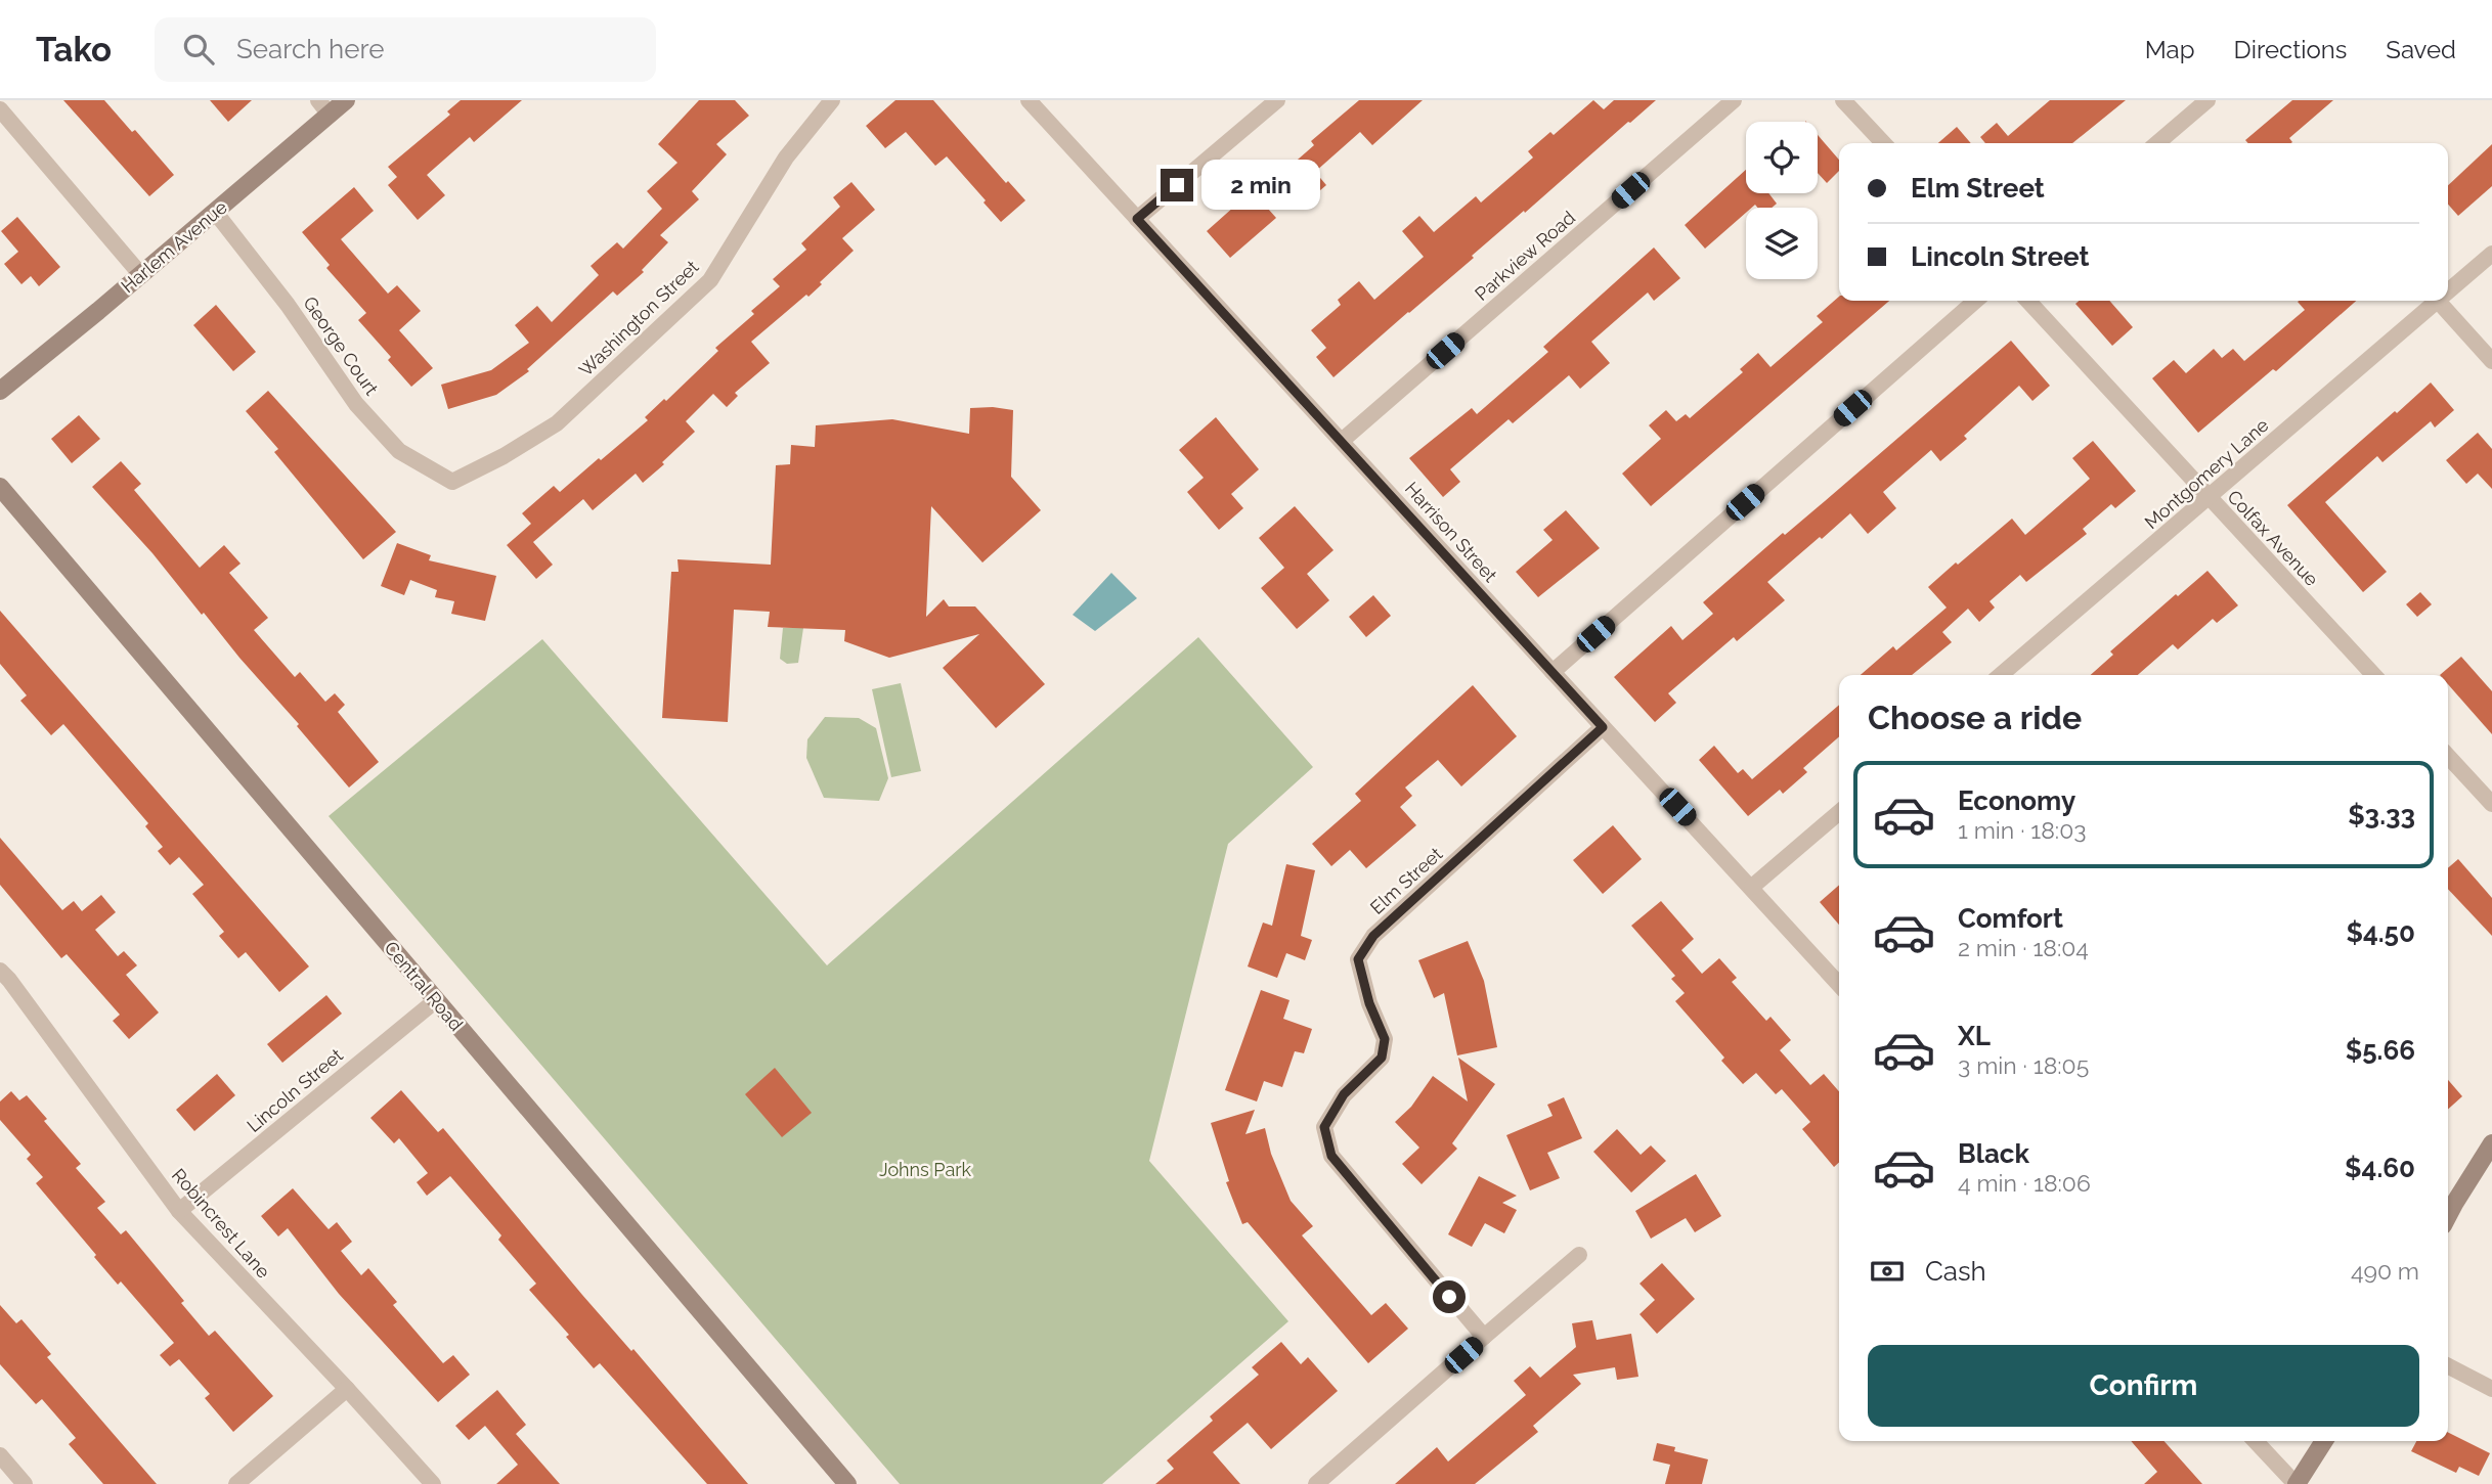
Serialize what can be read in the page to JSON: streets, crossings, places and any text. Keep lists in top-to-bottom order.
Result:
{
  "streets": {
    "main road": ["Harlem Avenue", "Central Road"],
    "street": [
      "Parkview Road",
      "Washington Street",
      "George Court",
      "Montgomery Lane",
      "Harrison Street",
      "Colfax Avenue",
      "Elm Street",
      "Lincoln Street",
      "Robincrest Lane"
    ]
  },
  "crossings": [
    ["Harlem Avenue", "George Court"],
    ["Parkview Road", "Harrison Street"],
    ["Washington Street", "George Court"],
    ["Montgomery Lane", "Colfax Avenue"],
    ["Harrison Street", "Elm Street"],
    ["Central Road", "Lincoln Street"],
    ["Lincoln Street", "Robincrest Lane"]
  ],
  "parks": ["Johns Park"],
  "page": {
    "header": "Tako",
    "search": "Search here",
    "nav": ["Map", "Directions", "Saved"],
    "banner": ["Elm Street", "Lincoln Street"],
    "bubble": "2 min",
    "heading": "Choose a ride",
    "list": [
      {
        "name": "Economy",
        "note": "1 min · 18:03",
        "value": "$3.33"
      },
      {
        "name": "Comfort",
        "note": "2 min · 18:04",
        "value": "$4.50"
      },
      {
        "name": "XL",
        "note": "3 min · 18:05",
        "value": "$5.66"
      },
      {
        "name": "Black",
        "note": "4 min · 18:06",
        "value": "$4.60"
      }
    ],
    "pay": ["Cash", "490 m"],
    "buttons": "Confirm"
  }
}
